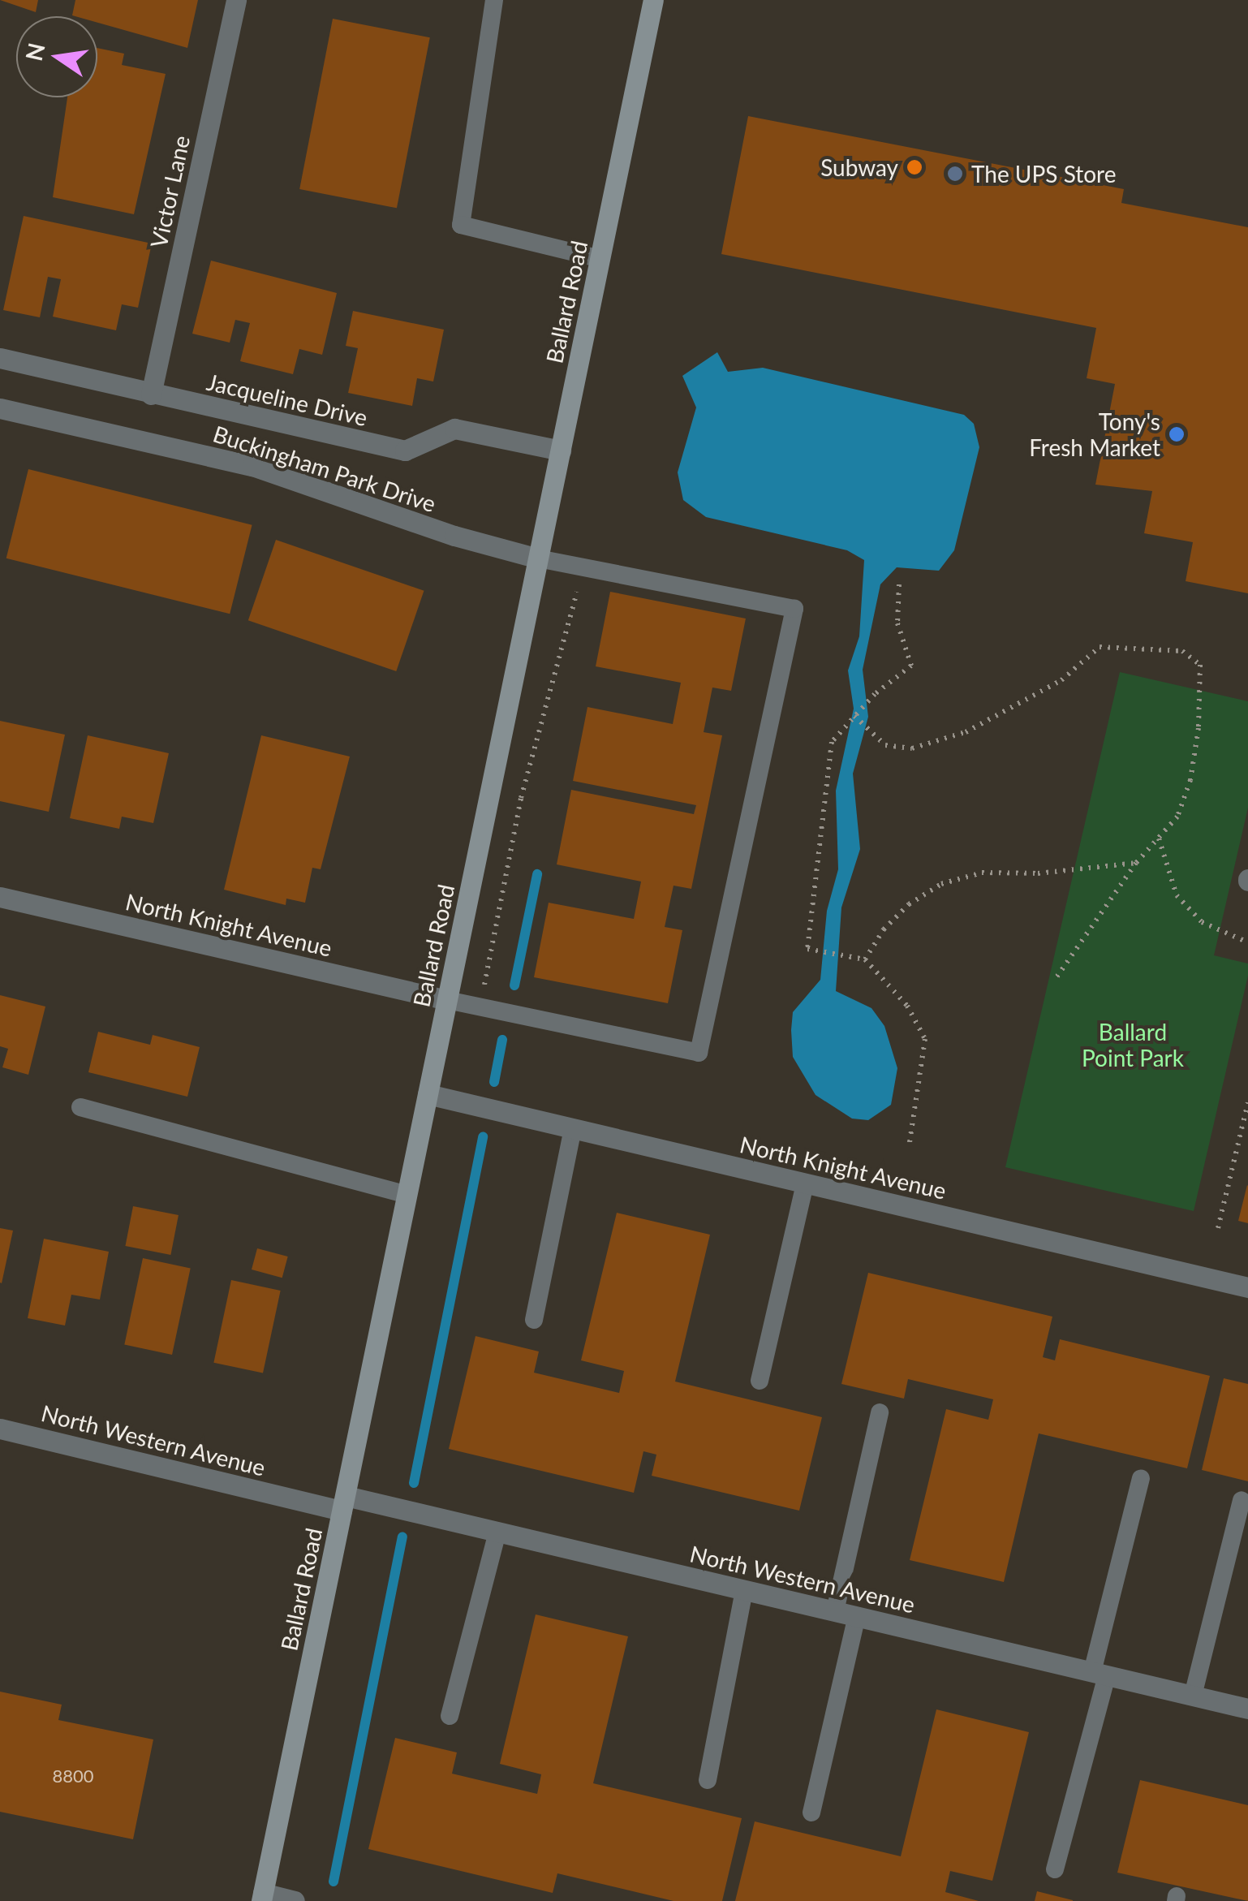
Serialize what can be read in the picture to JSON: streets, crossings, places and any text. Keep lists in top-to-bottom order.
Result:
{
  "streets": {
    "street": [
      "Victor Lane",
      "Ballard Road",
      "Jacqueline Drive",
      "Buckingham Park Drive",
      "North Knight Avenue",
      "North Western Avenue"
    ]
  },
  "crossings": [
    ["Victor Lane", "Jacqueline Drive"],
    ["Ballard Road", "Jacqueline Drive"],
    ["Ballard Road", "Buckingham Park Drive"],
    ["Ballard Road", "North Knight Avenue"],
    ["Ballard Road", "North Western Avenue"]
  ],
  "parks": ["Ballard Point Park"],
  "places": ["Subway", "The UPS Store", "Tony's Fresh Market"],
  "house_numbers": ["8800"],
  "north": "left"
}
